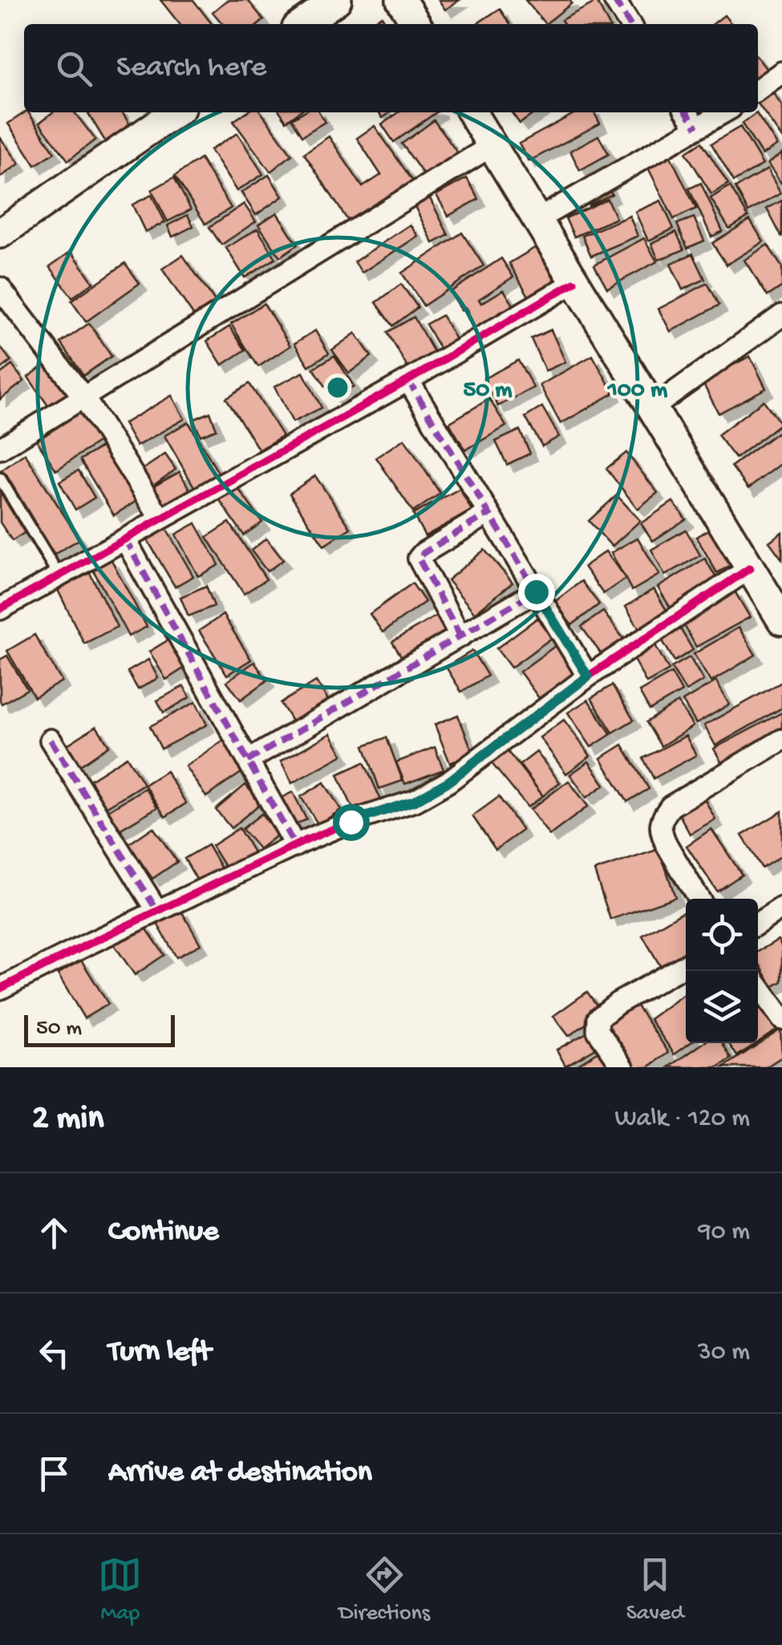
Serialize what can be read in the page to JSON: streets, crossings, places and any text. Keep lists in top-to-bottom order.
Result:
{
  "scale_bar": "50 m",
  "page": {
    "search": "Search here",
    "scale": "50 m",
    "heading": ["2 min", "Walk · 120 m"],
    "list": [
      ["Continue", "90 m"],
      ["Turn left", "30 m"],
      "Arrive at destination"
    ],
    "nav": ["Map", "Directions", "Saved"]
  },
  "rings": ["50 m", "100 m"]
}
